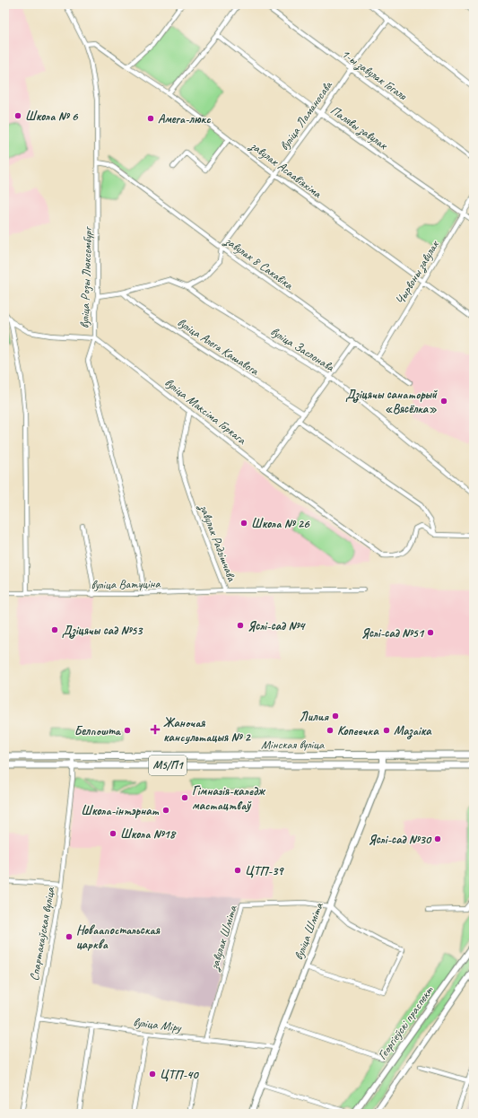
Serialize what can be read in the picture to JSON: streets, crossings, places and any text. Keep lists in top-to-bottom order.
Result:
{
  "streets": {
    "main road": [
      "Мінская вуліца",
      "М5/П1",
      "вуліца Шміта",
      "Георгіеўскі праспект"
    ],
    "street": [
      "1-ы завулак Гогаля",
      "вуліца Ламаносава",
      "Палявы завулак",
      "завулак Асаавіяхіма",
      "завулак 8 Сакавіка",
      "Чырвоны завулак",
      "вуліца Розы Люксембург",
      "вуліца Алега Кашавога",
      "вуліца Заслонава",
      "вуліца Максіма Горкага",
      "завулак Радзішчава",
      "вуліца Ватуціна",
      "Спартакаўская вуліца",
      "завулак Шміта",
      "вуліца Міру"
    ]
  },
  "crossings": [
    ["1-ы завулак Гогаля", "вуліца Ламаносава"],
    ["вуліца Ламаносава", "Палявы завулак"],
    ["вуліца Ламаносава", "завулак Асаавіяхіма"],
    ["вуліца Ламаносава", "завулак 8 Сакавіка"],
    ["вуліца Ламаносава", "вуліца Заслонава"],
    ["Палявы завулак", "Чырвоны завулак"],
    ["завулак Асаавіяхіма", "Чырвоны завулак"],
    ["завулак Асаавіяхіма", "вуліца Розы Люксембург"],
    ["завулак 8 Сакавіка", "Чырвоны завулак"],
    ["завулак 8 Сакавіка", "вуліца Розы Люксембург"],
    ["вуліца Розы Люксембург", "вуліца Заслонава"],
    ["вуліца Розы Люксембург", "вуліца Максіма Горкага"],
    ["вуліца Розы Люксембург", "вуліца Ватуціна"],
    ["вуліца Алега Кашавога", "вуліца Заслонава"],
    ["вуліца Максіма Горкага", "завулак Радзішчава"],
    ["завулак Радзішчава", "вуліца Ватуціна"],
    ["Мінская вуліца", "вуліца Шміта"],
    ["Мінская вуліца", "Спартакаўская вуліца"],
    ["вуліца Шміта", "завулак Шміта"],
    ["вуліца Шміта", "вуліца Міру"],
    ["Спартакаўская вуліца", "вуліца Міру"],
    ["завулак Шміта", "вуліца Міру"]
  ],
  "places": {
    "other": [
      "Школа № 6",
      "Амега-люкс",
      "Дзіцячы санаторый «Вясёлка»",
      "Школа № 26",
      "Яслі-сад №4",
      "Дзіцячы сад №53",
      "Яслі-сад №51",
      "Лилия",
      "Белпошта",
      "Копеечка",
      "Мазаіка",
      "Гімназія-каледж мастацтваў",
      "Школа-інтэрнат",
      "Школа №18",
      "Яслі-сад №30",
      "ЦТП-39",
      "Новаапостальская царква",
      "ЦТП-40"
    ],
    "health": ["Жаночая кансультацыя № 2"]
  }
}
